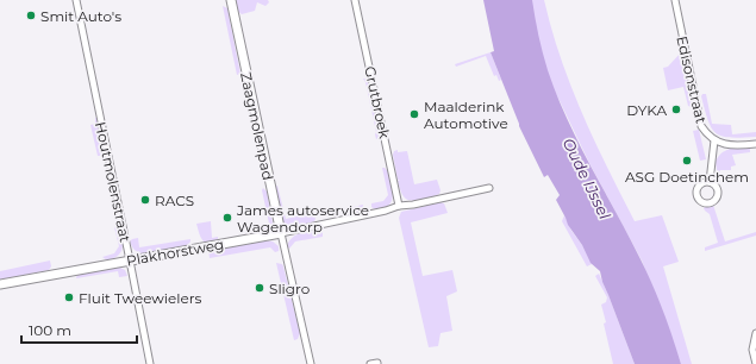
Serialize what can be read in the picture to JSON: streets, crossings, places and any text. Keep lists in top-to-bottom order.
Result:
{
  "streets": {
    "street": [
      "Edisonstraat",
      "Grutbroek",
      "Zaagmolenpad",
      "Houtmolenstraat",
      "Plakhorstweg"
    ]
  },
  "crossings": [
    ["Grutbroek", "Plakhorstweg"],
    ["Zaagmolenpad", "Plakhorstweg"],
    ["Houtmolenstraat", "Plakhorstweg"]
  ],
  "water": ["Oude IJssel"],
  "places": [
    "Smit Auto's",
    "DYKA",
    "Maalderink Automotive",
    "ASG Doetinchem",
    "RACS",
    "James autoservice Wagendorp",
    "Sligro",
    "Fluit Tweewielers"
  ],
  "scale_bar": "100 m"
}
